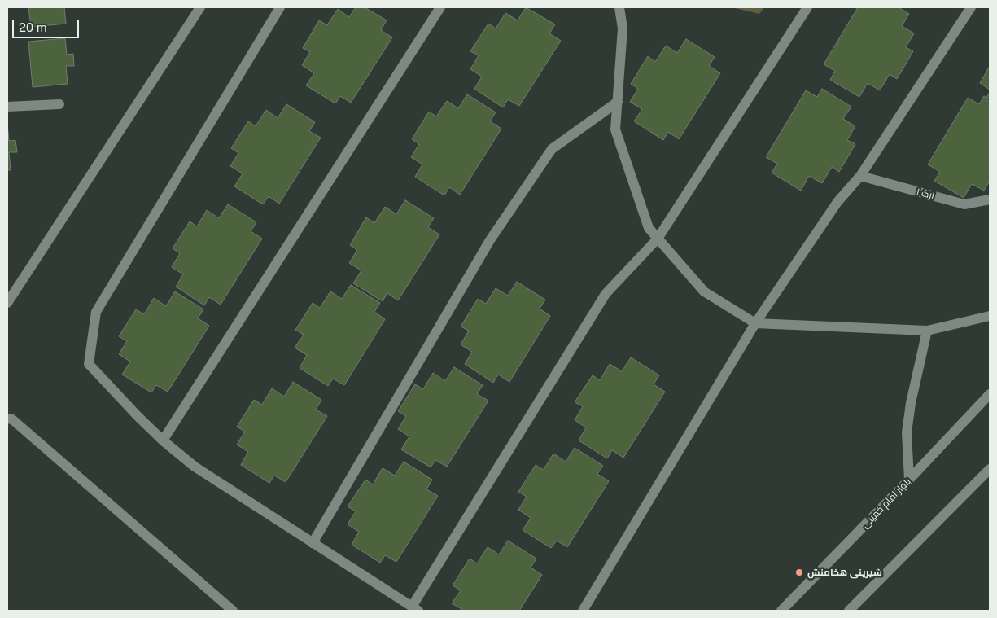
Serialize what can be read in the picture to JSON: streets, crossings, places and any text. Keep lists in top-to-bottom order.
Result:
{
  "streets": {
    "street": ["ارگ ۱", "بلوار امام خمینی"]
  },
  "places": ["شیرینی هخامنش"],
  "scale_bar": "20 m"
}
